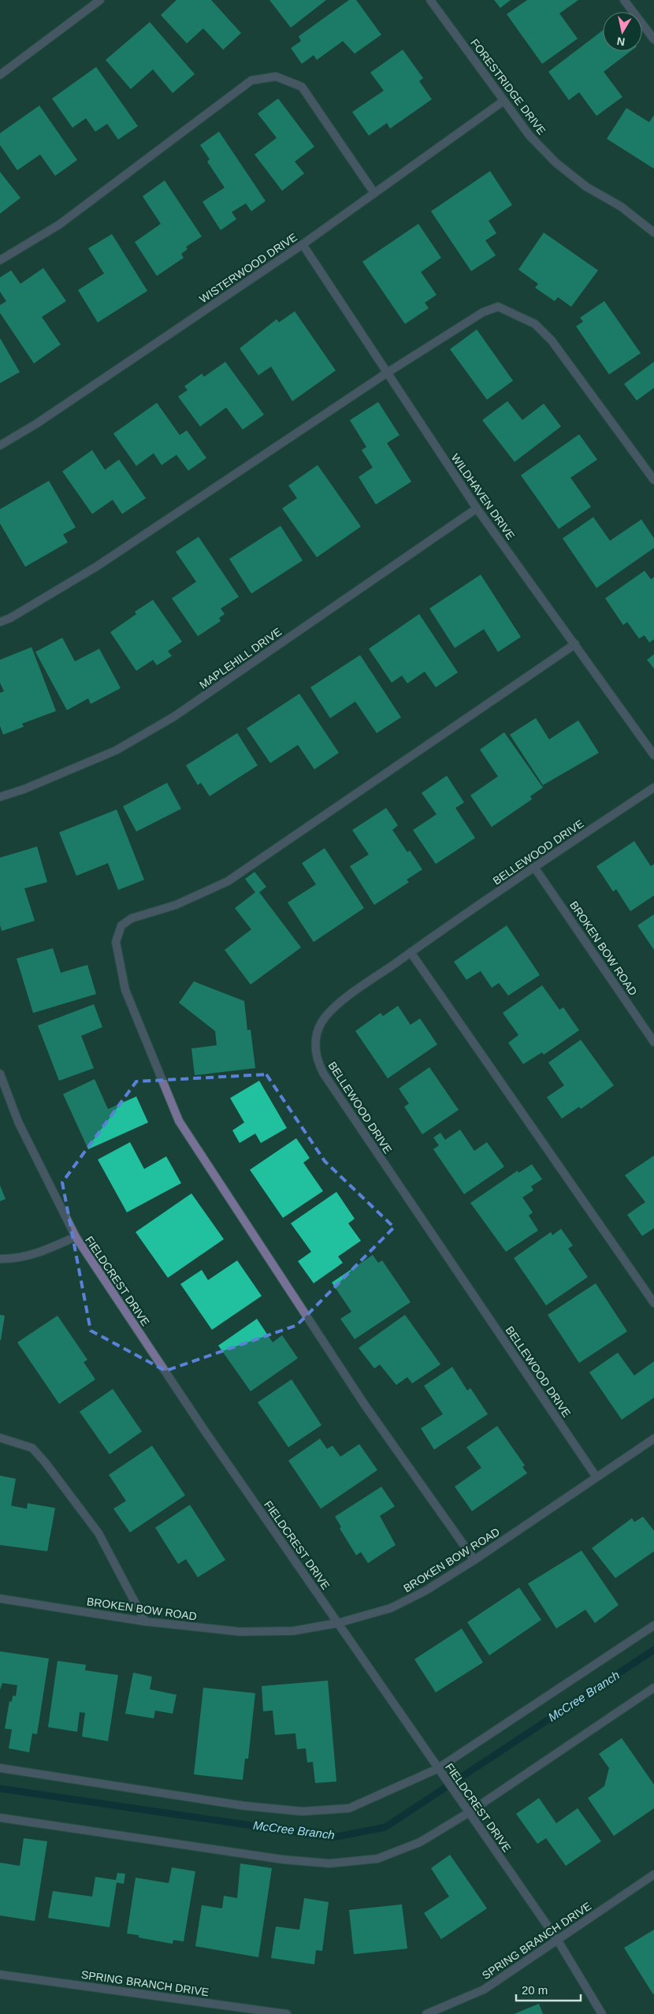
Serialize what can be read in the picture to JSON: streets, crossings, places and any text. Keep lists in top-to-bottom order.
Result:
{
  "streets": {
    "street": [
      "FORESTRIDGE DRIVE",
      "WISTERWOOD DRIVE",
      "WILDHAVEN DRIVE",
      "MAPLEHILL DRIVE",
      "BELLEWOOD DRIVE",
      "BROKEN BOW ROAD",
      "FIELDCREST DRIVE",
      "SPRING BRANCH DRIVE"
    ]
  },
  "crossings": [
    ["FORESTRIDGE DRIVE", "WISTERWOOD DRIVE"],
    ["WISTERWOOD DRIVE", "WILDHAVEN DRIVE"],
    ["WILDHAVEN DRIVE", "MAPLEHILL DRIVE"],
    ["BELLEWOOD DRIVE", "BROKEN BOW ROAD"],
    ["BROKEN BOW ROAD", "FIELDCREST DRIVE"],
    ["FIELDCREST DRIVE", "SPRING BRANCH DRIVE"]
  ],
  "water": ["McCree Branch"],
  "scale_bar": "20 m",
  "north": "bottom"
}
